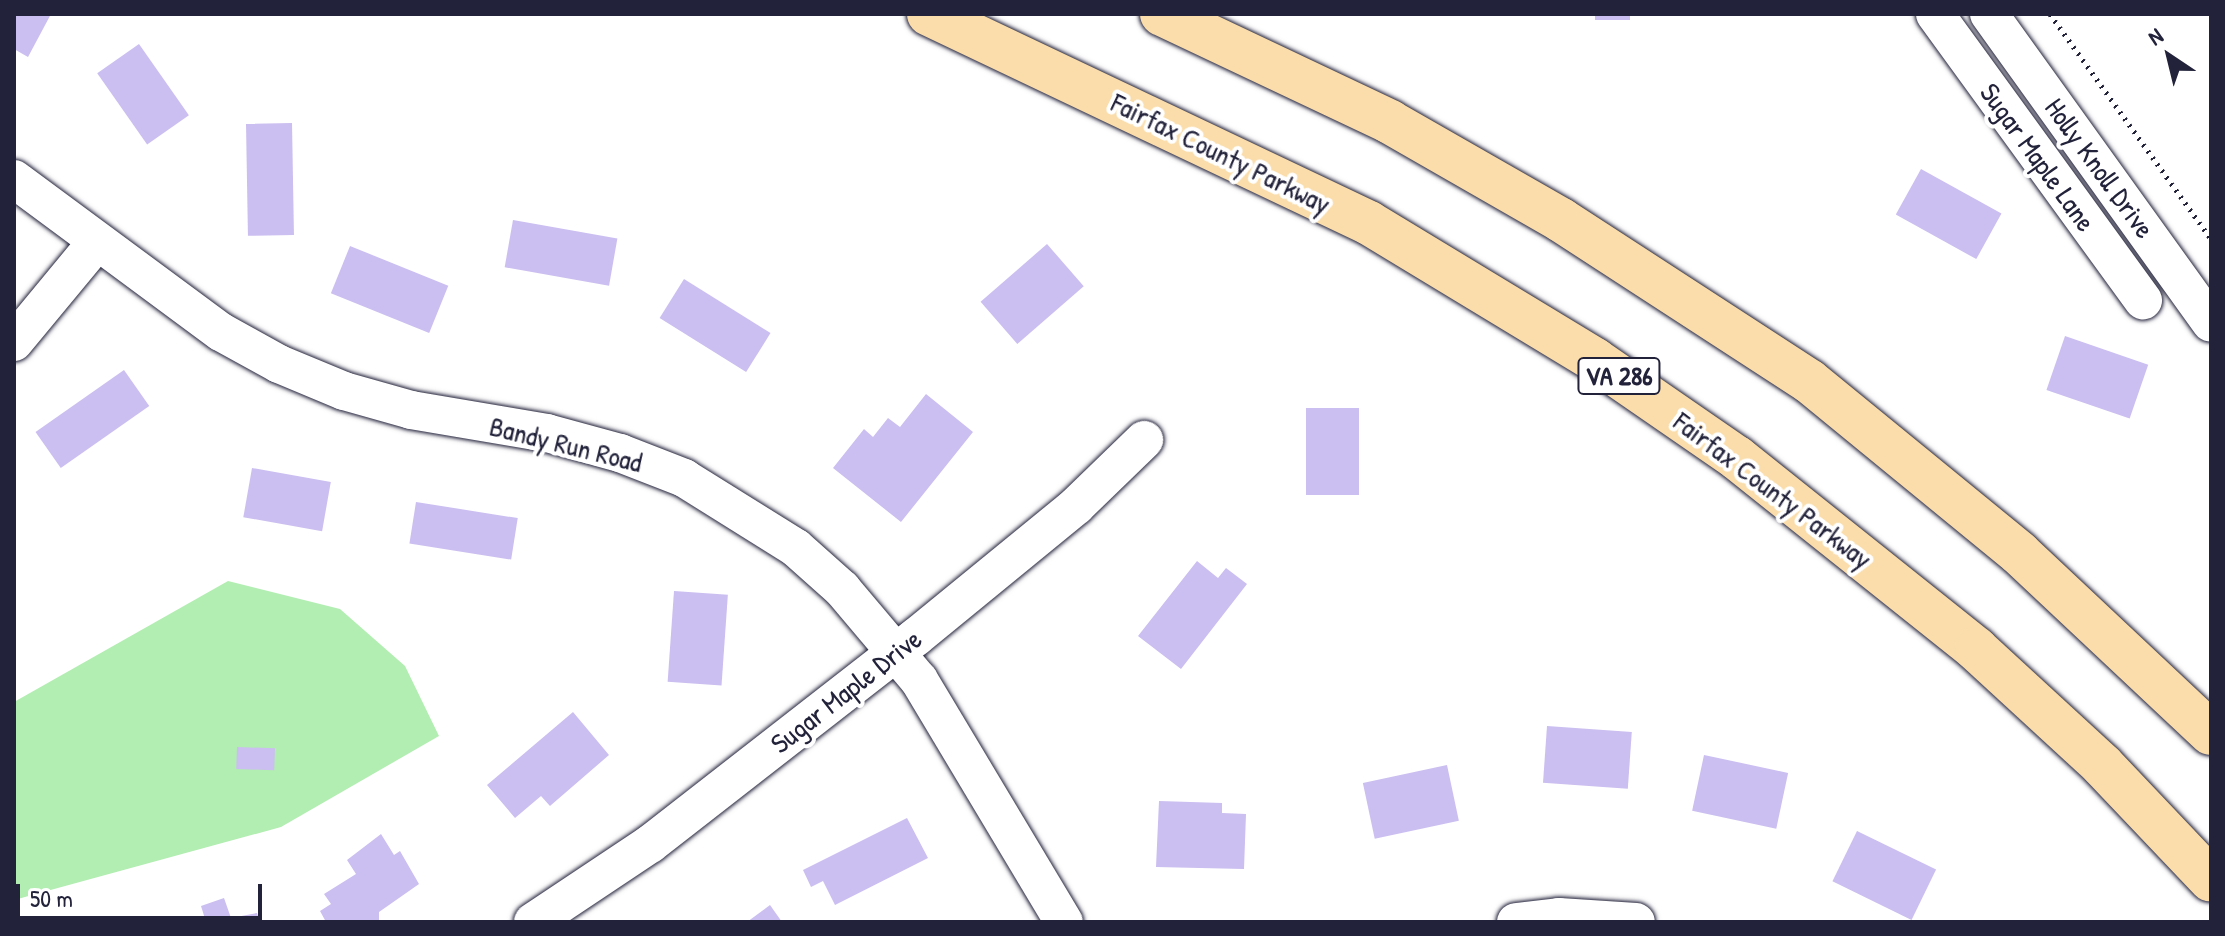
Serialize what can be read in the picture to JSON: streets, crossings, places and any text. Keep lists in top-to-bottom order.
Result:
{
  "streets": {
    "highway": ["Fairfax County Parkway", "VA 286"],
    "street": [
      "Sugar Maple Lane",
      "Holly Knoll Drive",
      "Bandy Run Road",
      "Sugar Maple Drive"
    ]
  },
  "crossings": [
    ["Bandy Run Road", "Sugar Maple Drive"]
  ],
  "scale_bar": "50 m",
  "north": "top left"
}
